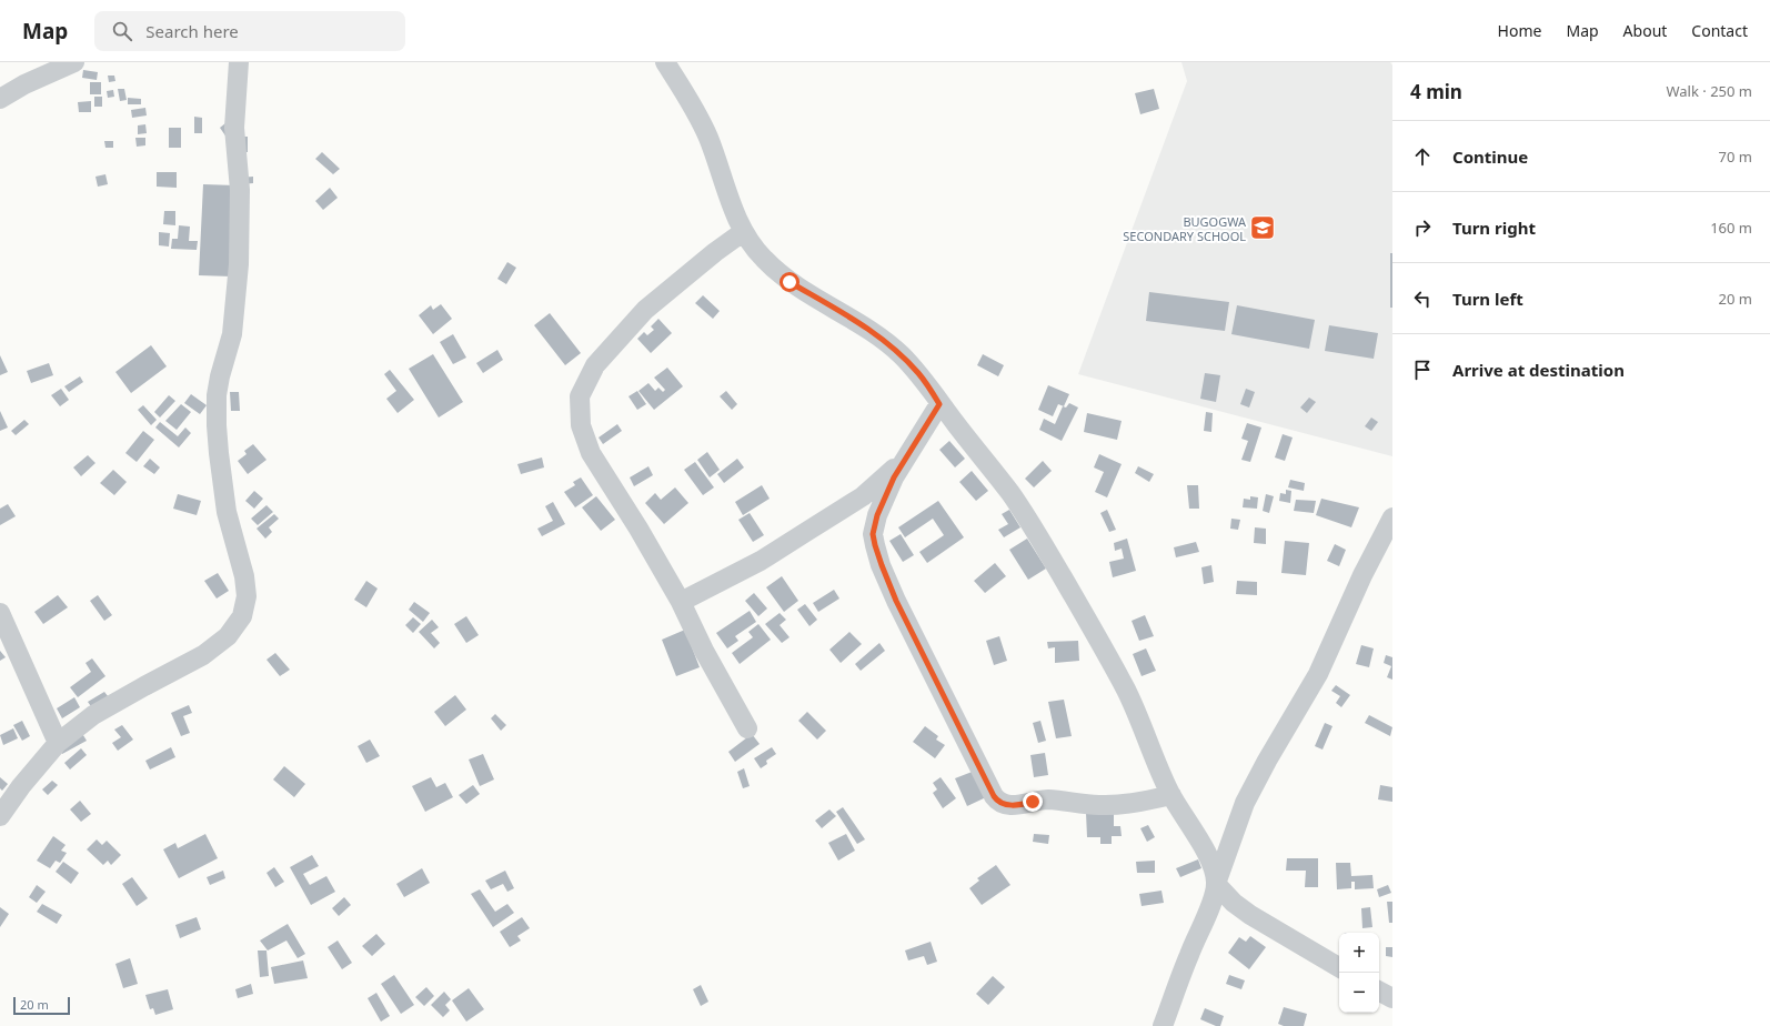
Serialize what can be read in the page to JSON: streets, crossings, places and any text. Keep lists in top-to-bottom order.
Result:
{
  "places": {
    "school or university": ["BUGOGWA SECONDARY SCHOOL"]
  },
  "scale_bar": "20 m",
  "page": {
    "header": "Map",
    "search": "Search here",
    "nav": [
      "Home",
      "Map",
      "About",
      "Contact"
    ],
    "heading": ["4 min", "Walk · 250 m"],
    "list": [
      ["Continue", "70 m"],
      ["Turn right", "160 m"],
      ["Turn left", "20 m"],
      "Arrive at destination"
    ],
    "map_buttons": ["+", "−"],
    "scale": "20 m"
  }
}
